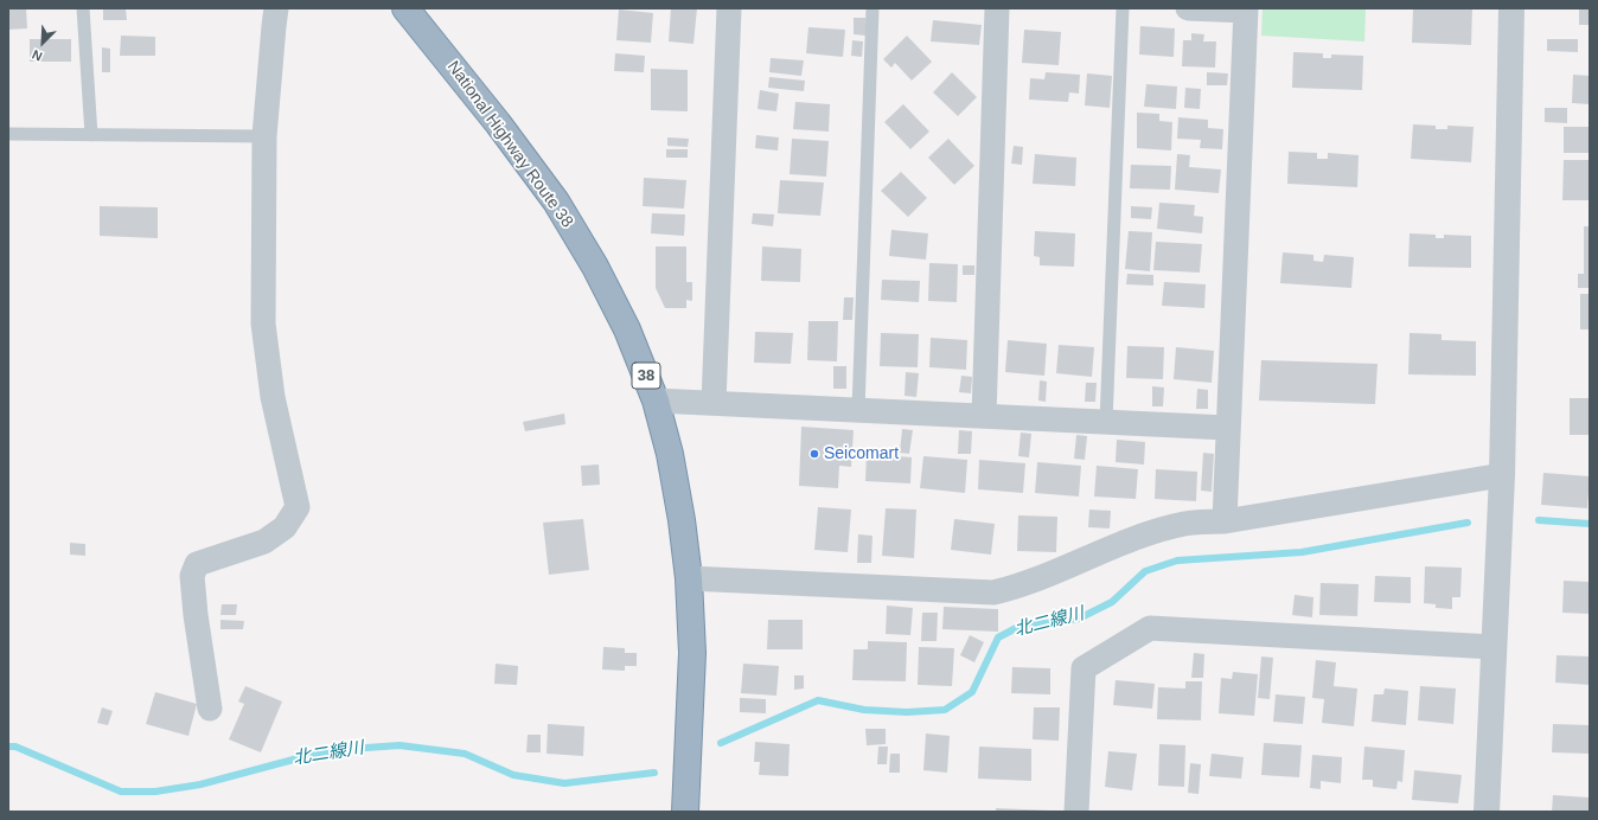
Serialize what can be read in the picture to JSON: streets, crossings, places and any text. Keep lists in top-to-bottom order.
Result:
{
  "streets": {
    "highway": ["National Highway Route 38", "38"]
  },
  "water": ["北二線川"],
  "places": ["Seicomart"],
  "north": "bottom left"
}
